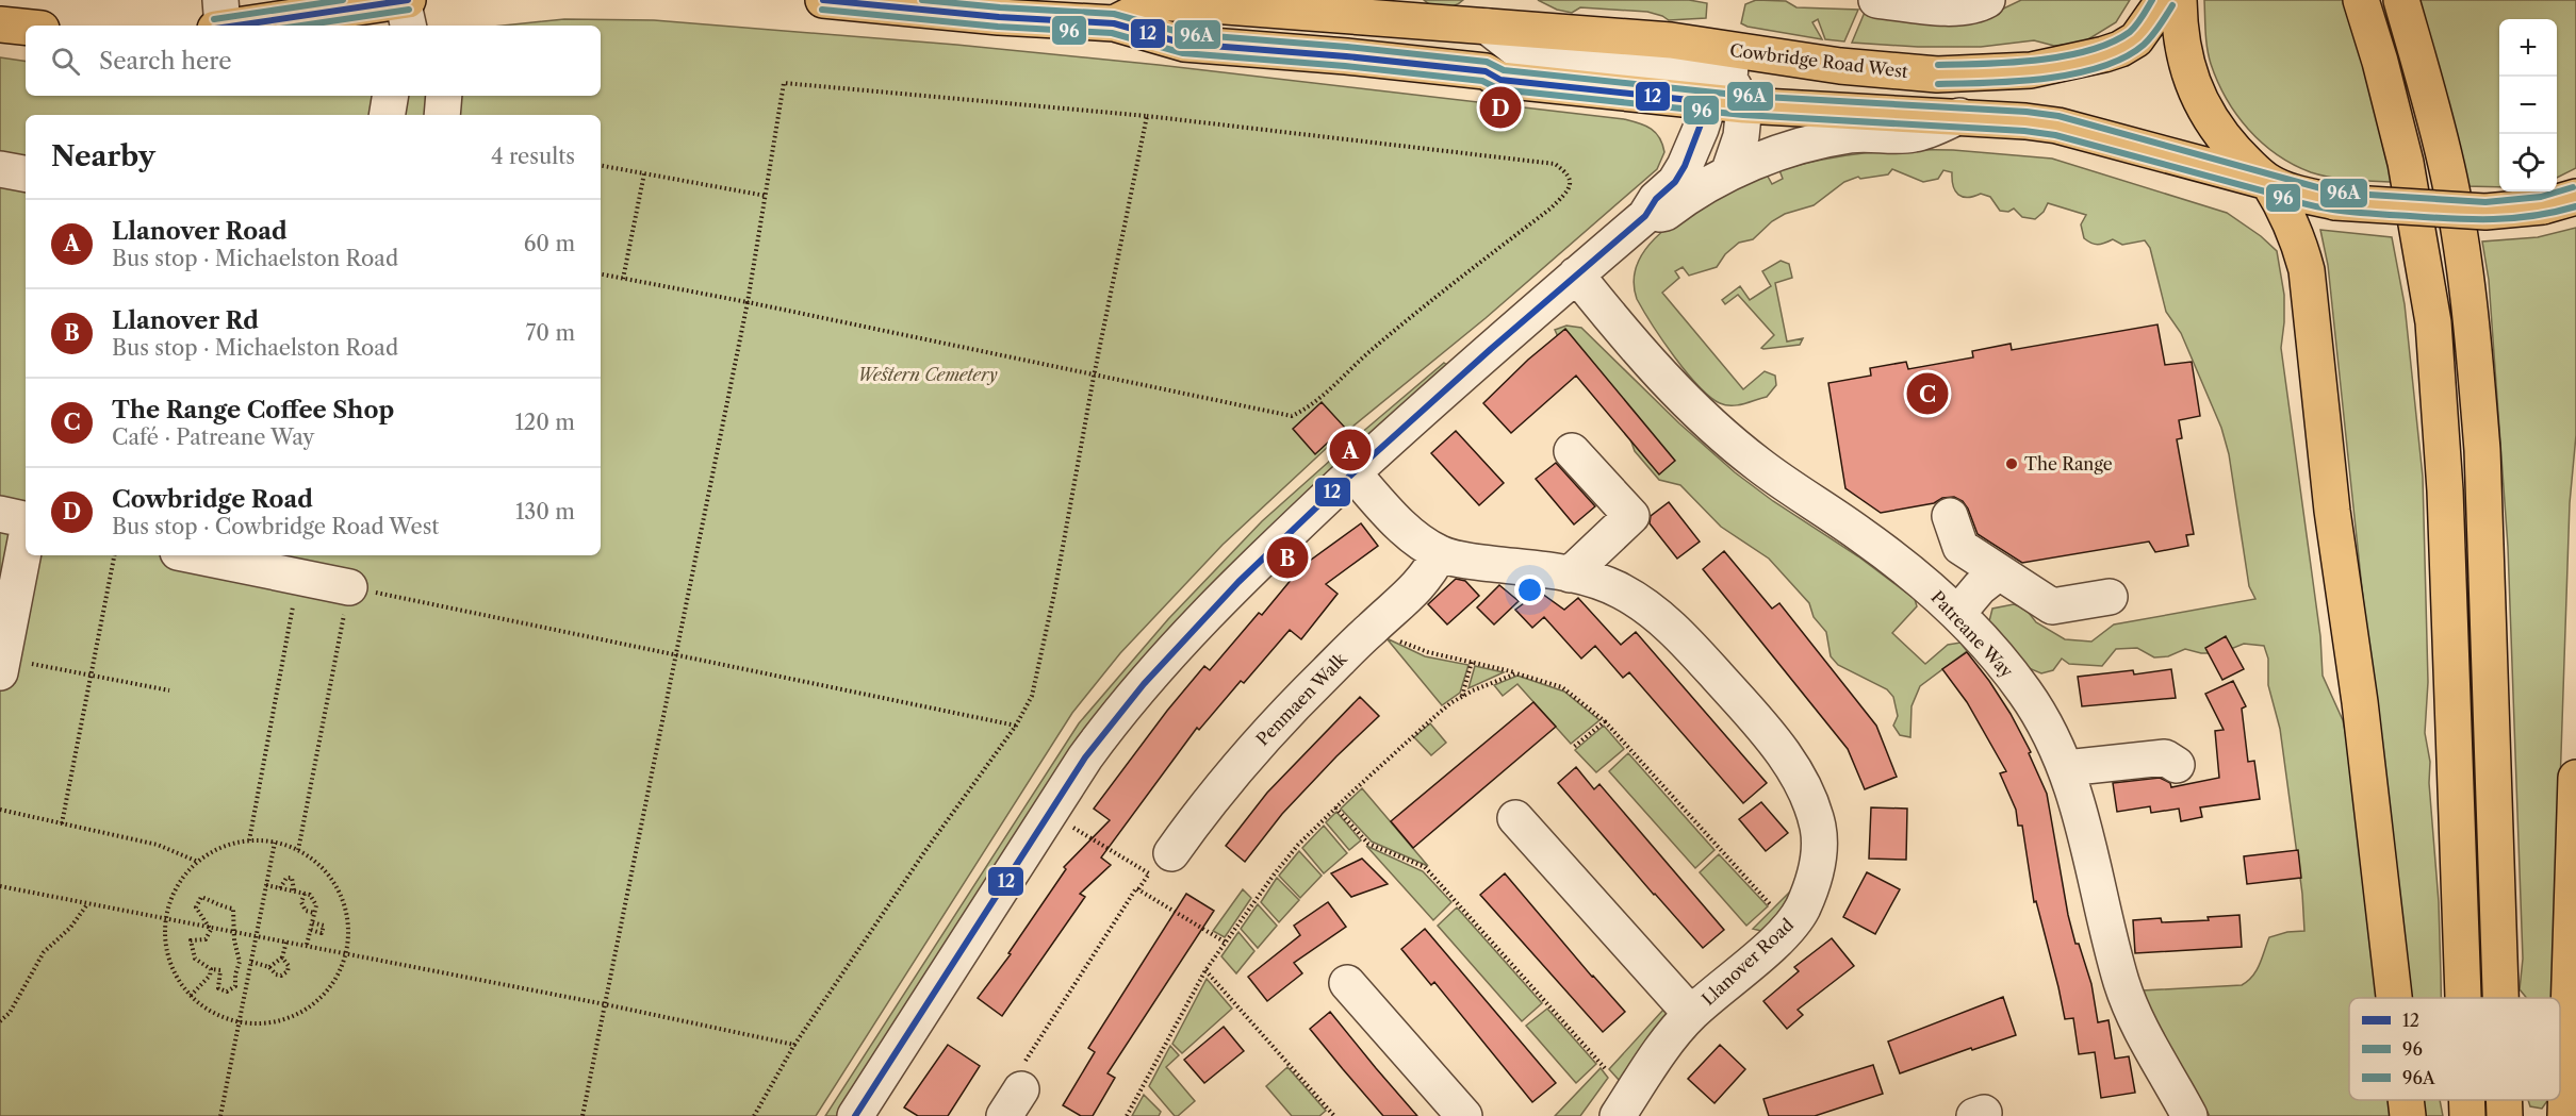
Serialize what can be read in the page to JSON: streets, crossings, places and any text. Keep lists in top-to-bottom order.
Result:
{
  "streets": {
    "main road": ["Cowbridge Road West"],
    "street": ["Patreane Way", "Penmaen Walk", "Llanover Road"]
  },
  "crossings": [
    ["Penmaen Walk", "Llanover Road"]
  ],
  "parks": ["Western Cemetery"],
  "places": ["The Range"],
  "lines": ["transit line 12", "transit line 96A", "transit line 96"],
  "legend": ["12", "96", "96A"],
  "page": {
    "map_buttons": ["+", "−"],
    "search": "Search here",
    "pins": [
      "D",
      "C",
      "A",
      "B"
    ],
    "heading": ["Nearby", "4 results"],
    "list": [
      {
        "mark": "A",
        "name": "Llanover Road",
        "note": "Bus stop · Michaelston Road",
        "value": "60 m"
      },
      {
        "mark": "B",
        "name": "Llanover Rd",
        "note": "Bus stop · Michaelston Road",
        "value": "70 m"
      },
      {
        "mark": "C",
        "name": "The Range Coffee Shop",
        "note": "Café · Patreane Way",
        "value": "120 m"
      },
      {
        "mark": "D",
        "name": "Cowbridge Road",
        "note": "Bus stop · Cowbridge Road West",
        "value": "130 m"
      }
    ]
  }
}
